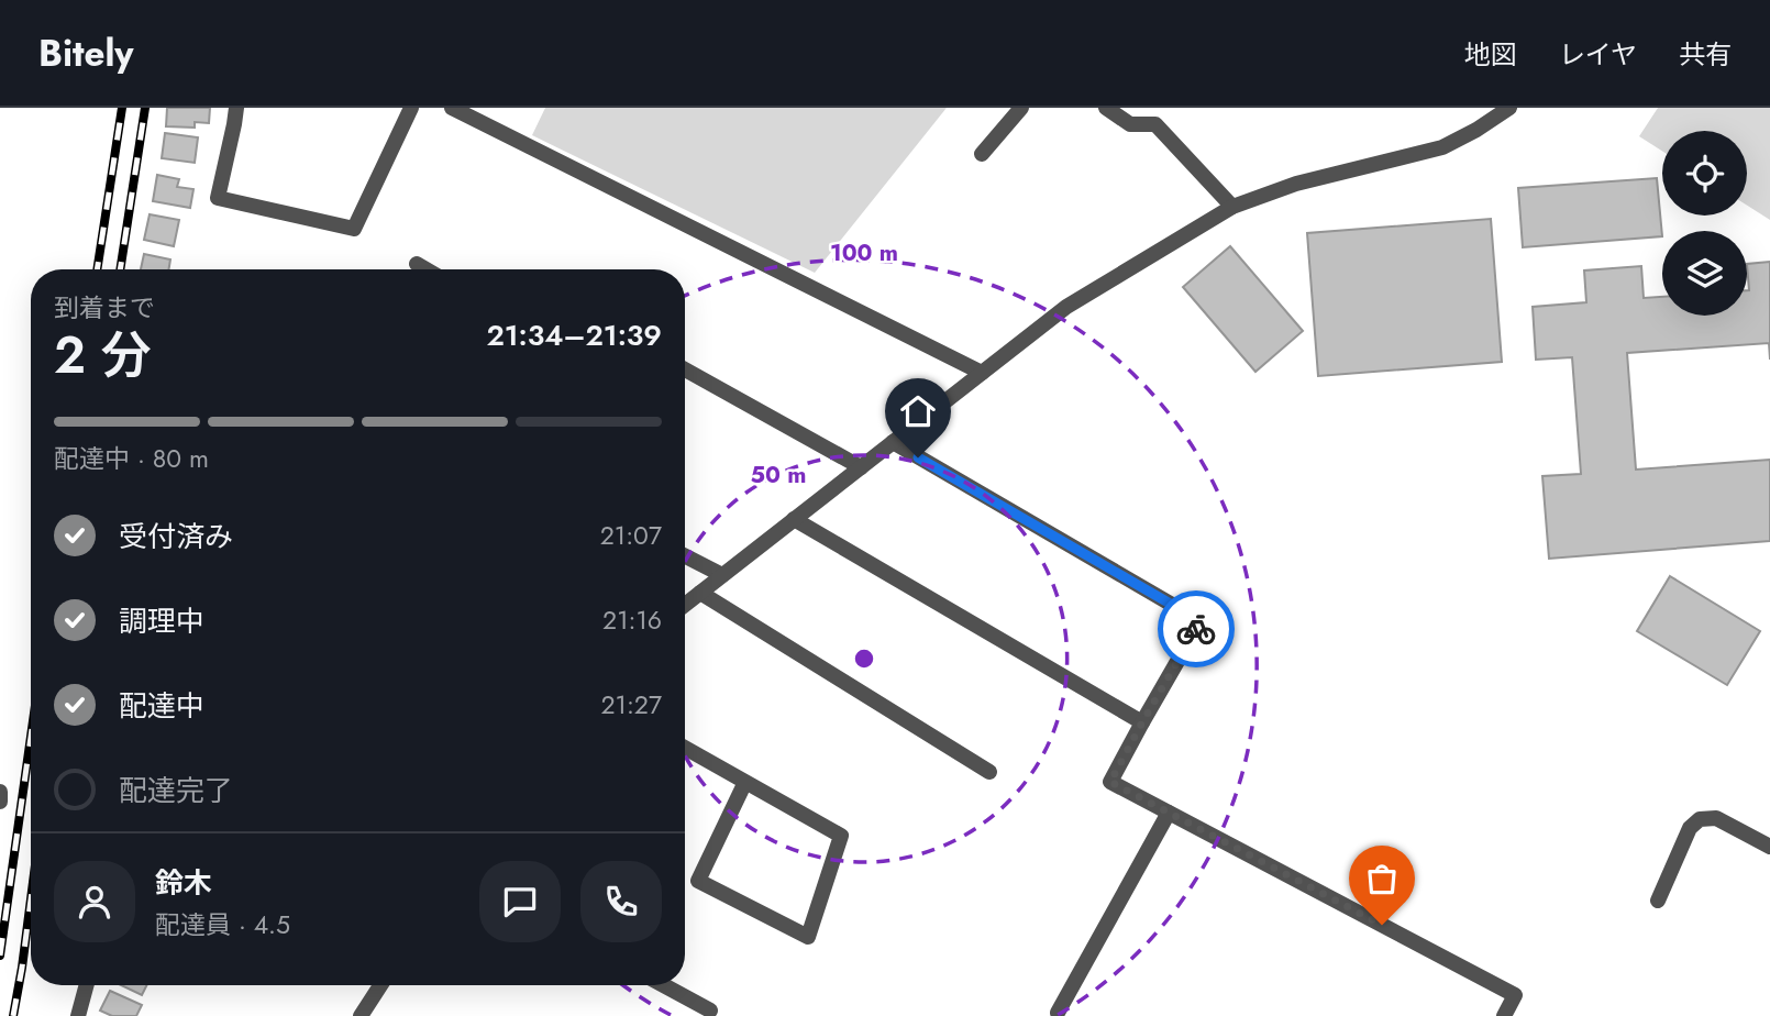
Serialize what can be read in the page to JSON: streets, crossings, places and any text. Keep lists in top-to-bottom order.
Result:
{
  "page": {
    "header": "Bitely",
    "nav": ["地図", "レイヤ", "共有"],
    "heading": ["2 分", "到着まで", "21:34–21:39"],
    "panel": ["鈴木", "配達員 · 4.5"],
    "bar": "配達中 · 80 m",
    "list": [
      ["受付済み", "21:07"],
      ["調理中", "21:16"],
      ["配達中", "21:27"],
      "配達完了"
    ]
  },
  "rings": ["100 m", "50 m"]
}
